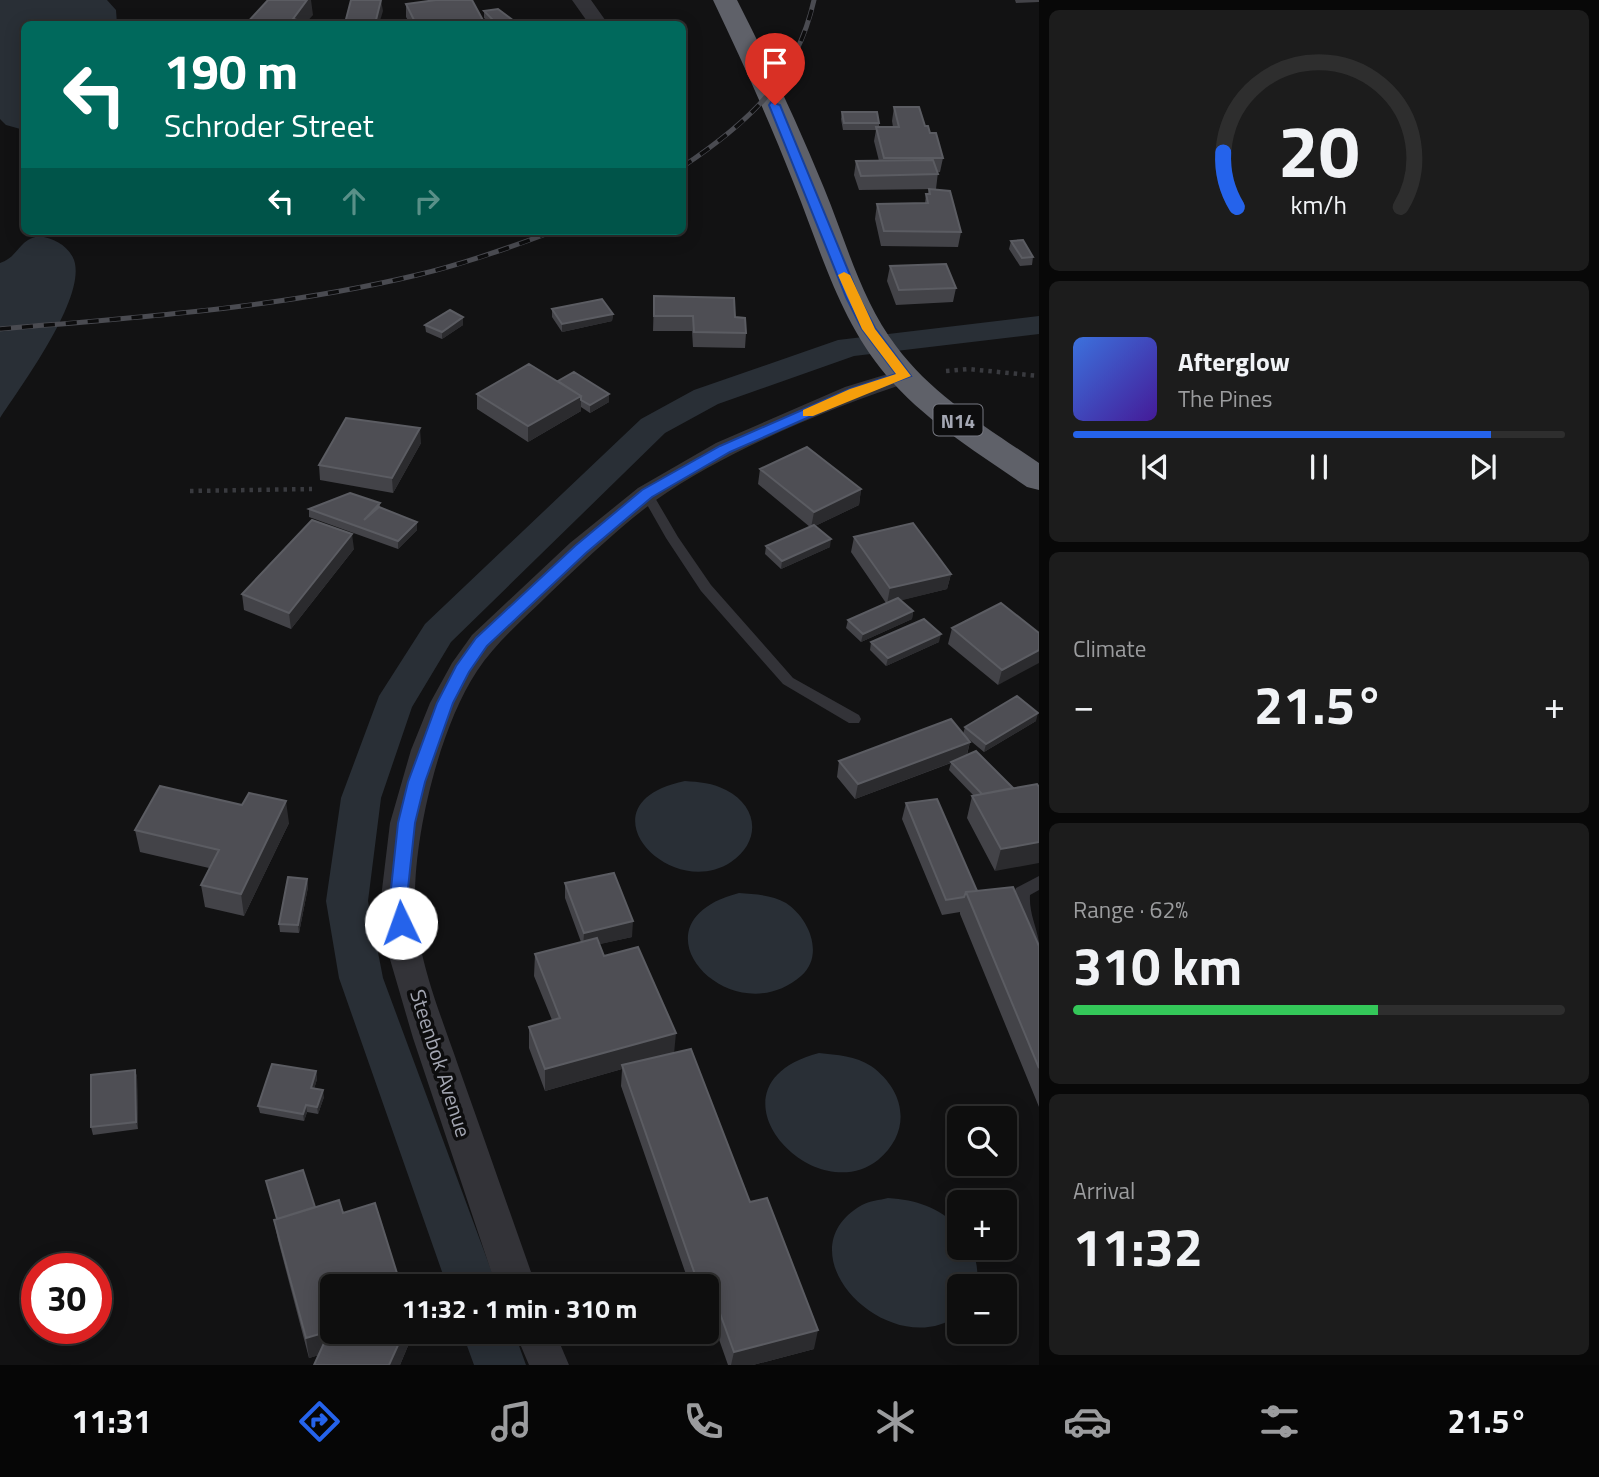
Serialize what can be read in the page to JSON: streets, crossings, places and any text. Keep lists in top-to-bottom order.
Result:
{
  "streets": {
    "highway": ["N14"],
    "street": ["Steenbok Avenue"]
  },
  "crossings": [
    ["N14", "Steenbok Avenue"]
  ],
  "page": {
    "turn": ["190 m", "Schroder Street"],
    "song": ["Afterglow", "The Pines"],
    "tile": [
      "Climate",
      ["Range · 62%", "310 km"],
      ["Arrival", "11:32"]
    ],
    "heat": ["−", "21.5°", "+"],
    "map_buttons": ["+", "−"],
    "limit": "30",
    "trip": "11:32 · 1 min · 310 m",
    "tabs": ["11:31", "21.5°"],
    "gauge": ["20", "km/h"]
  }
}
